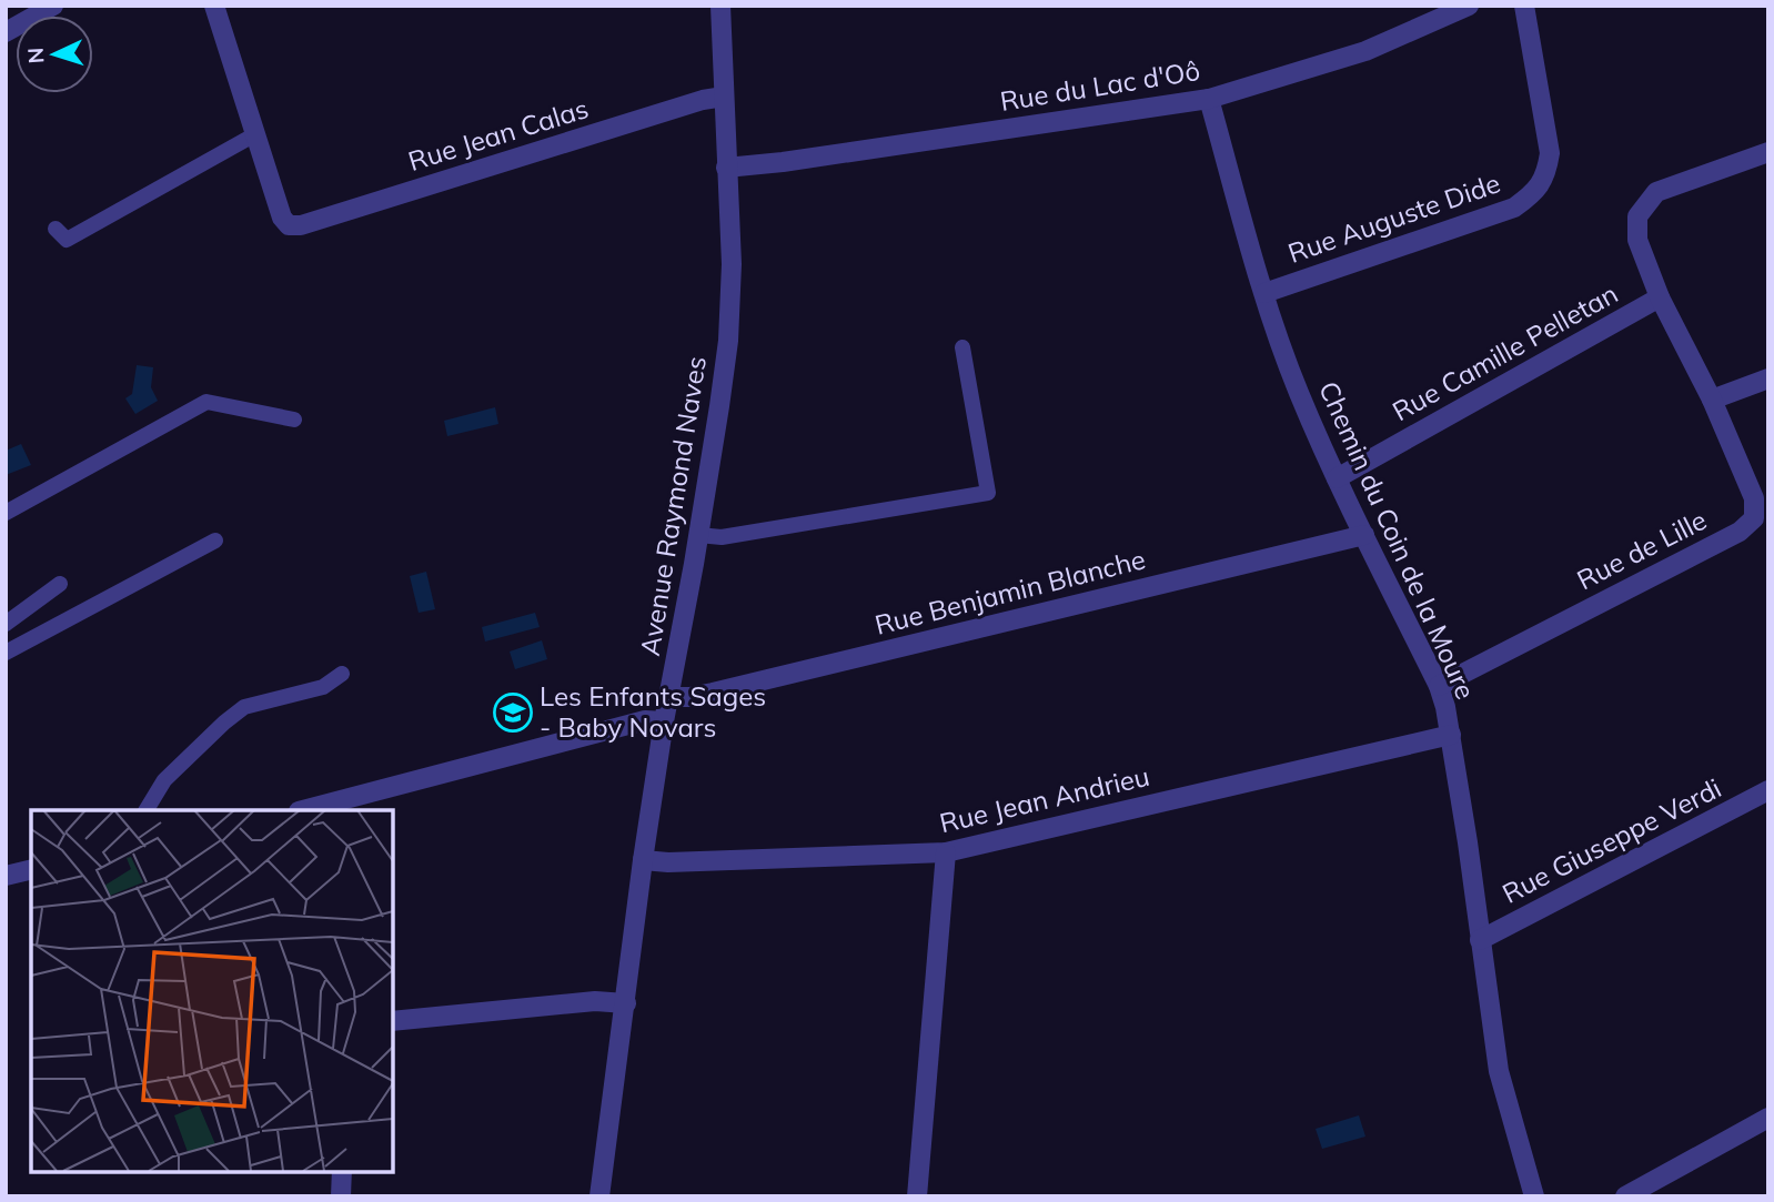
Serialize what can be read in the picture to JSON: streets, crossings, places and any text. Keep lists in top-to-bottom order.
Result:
{
  "streets": {
    "street": [
      "Rue du Lac d'Oô",
      "Rue Jean Calas",
      "Rue Auguste Dide",
      "Rue Camille Pelletan",
      "Avenue Raymond Naves",
      "Chemin du Coin de la Moure",
      "Rue de Lille",
      "Rue Benjamin Blanche",
      "Rue Jean Andrieu",
      "Rue Giuseppe Verdi"
    ]
  },
  "crossings": [
    ["Rue du Lac d'Oô", "Avenue Raymond Naves"],
    ["Rue du Lac d'Oô", "Chemin du Coin de la Moure"],
    ["Rue Jean Calas", "Avenue Raymond Naves"],
    ["Rue Auguste Dide", "Chemin du Coin de la Moure"],
    ["Rue Camille Pelletan", "Chemin du Coin de la Moure"],
    ["Avenue Raymond Naves", "Rue Benjamin Blanche"],
    ["Avenue Raymond Naves", "Rue Jean Andrieu"],
    ["Chemin du Coin de la Moure", "Rue de Lille"],
    ["Chemin du Coin de la Moure", "Rue Benjamin Blanche"],
    ["Chemin du Coin de la Moure", "Rue Jean Andrieu"],
    ["Chemin du Coin de la Moure", "Rue Giuseppe Verdi"]
  ],
  "places": {
    "school or university": ["Les Enfants Sages - Baby Novars"]
  },
  "north": "left"
}
